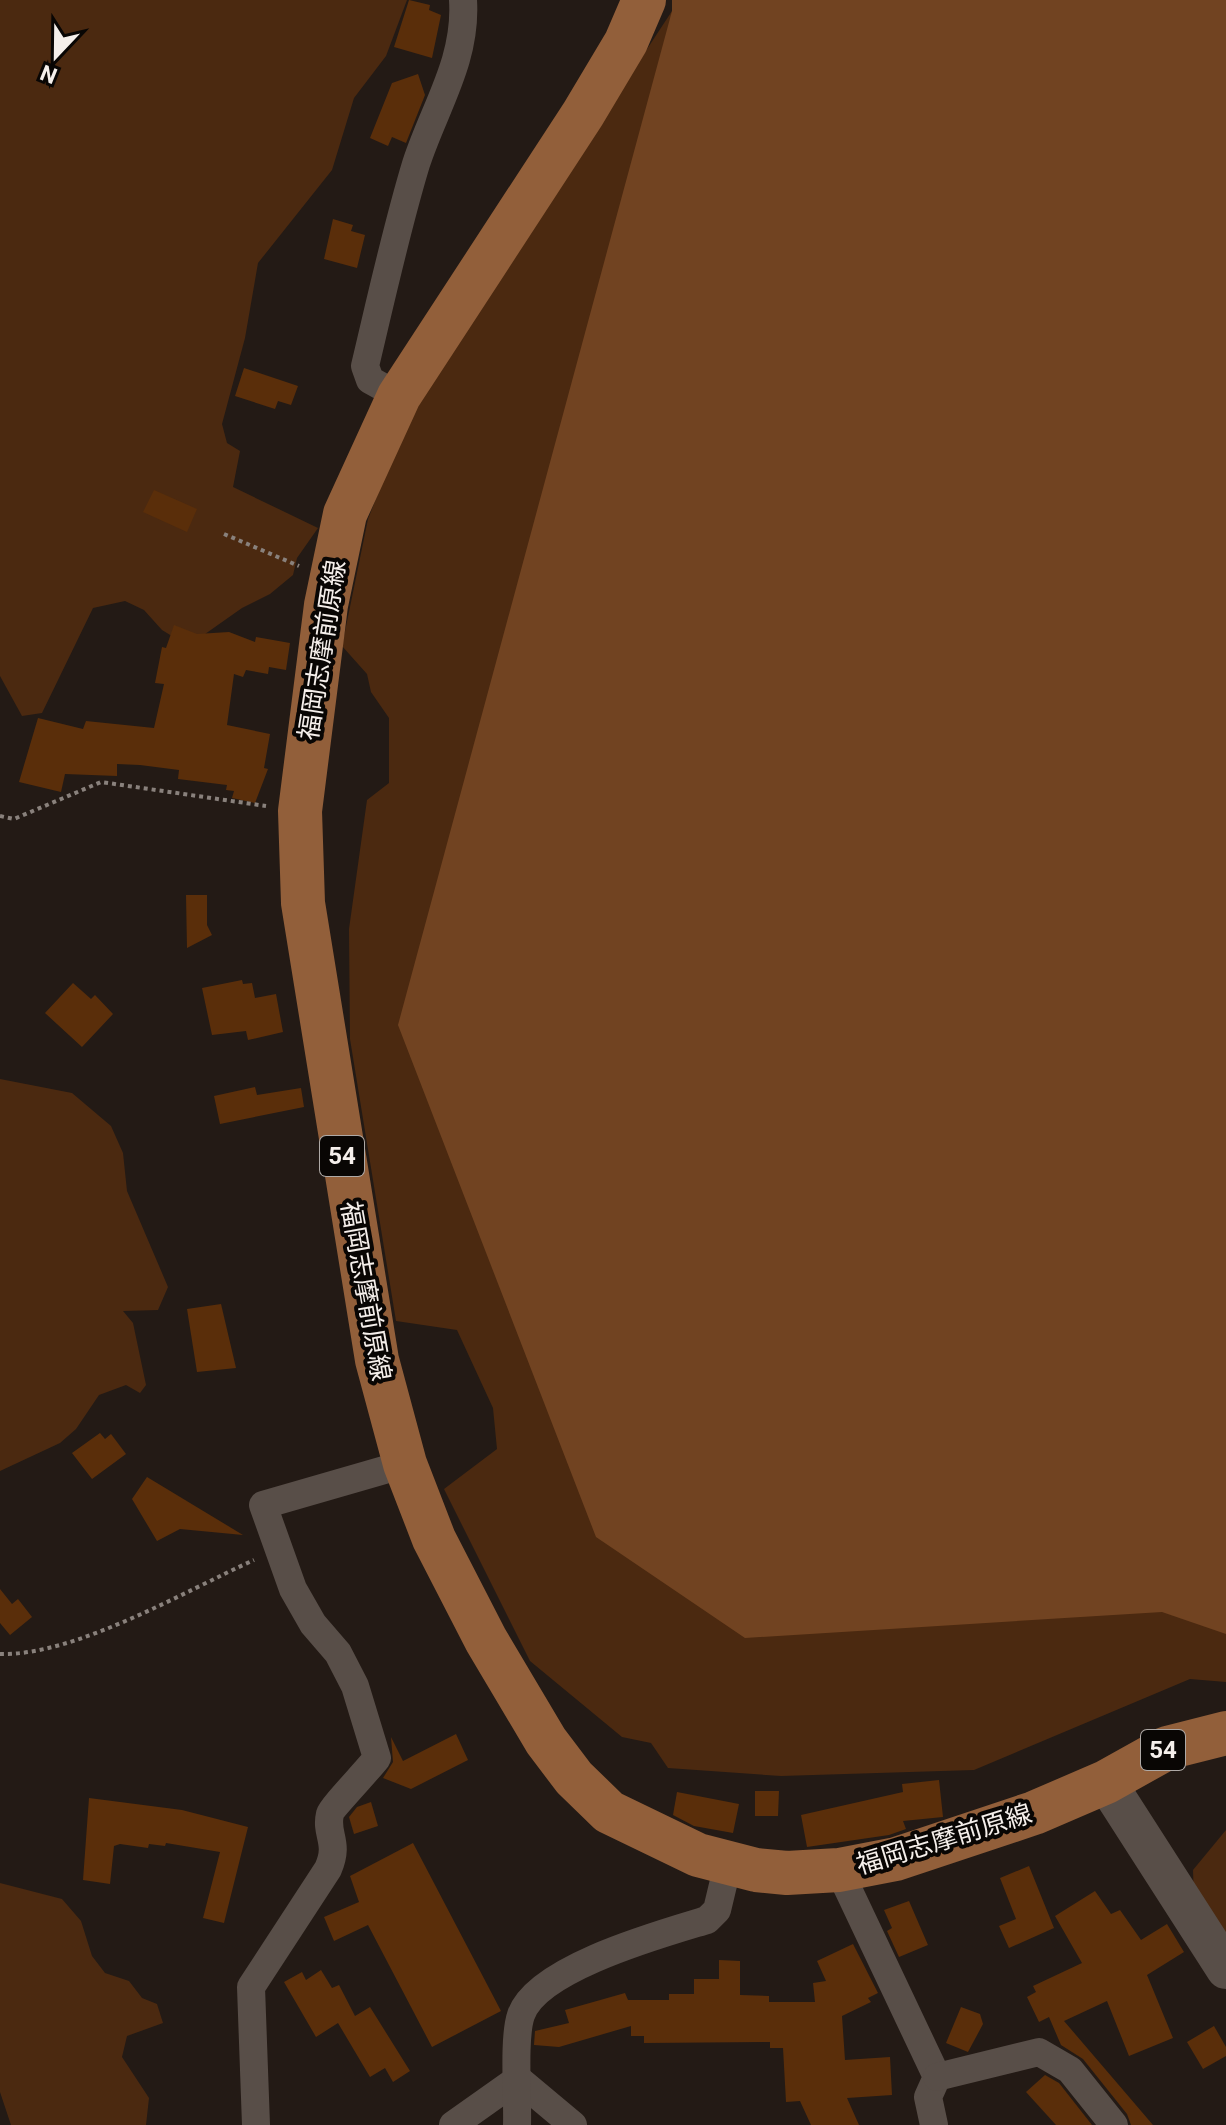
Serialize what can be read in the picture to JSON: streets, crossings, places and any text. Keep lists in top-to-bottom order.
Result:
{
  "streets": {
    "main road": ["福岡志摩前原線", "54"]
  },
  "north": "bottom"
}
